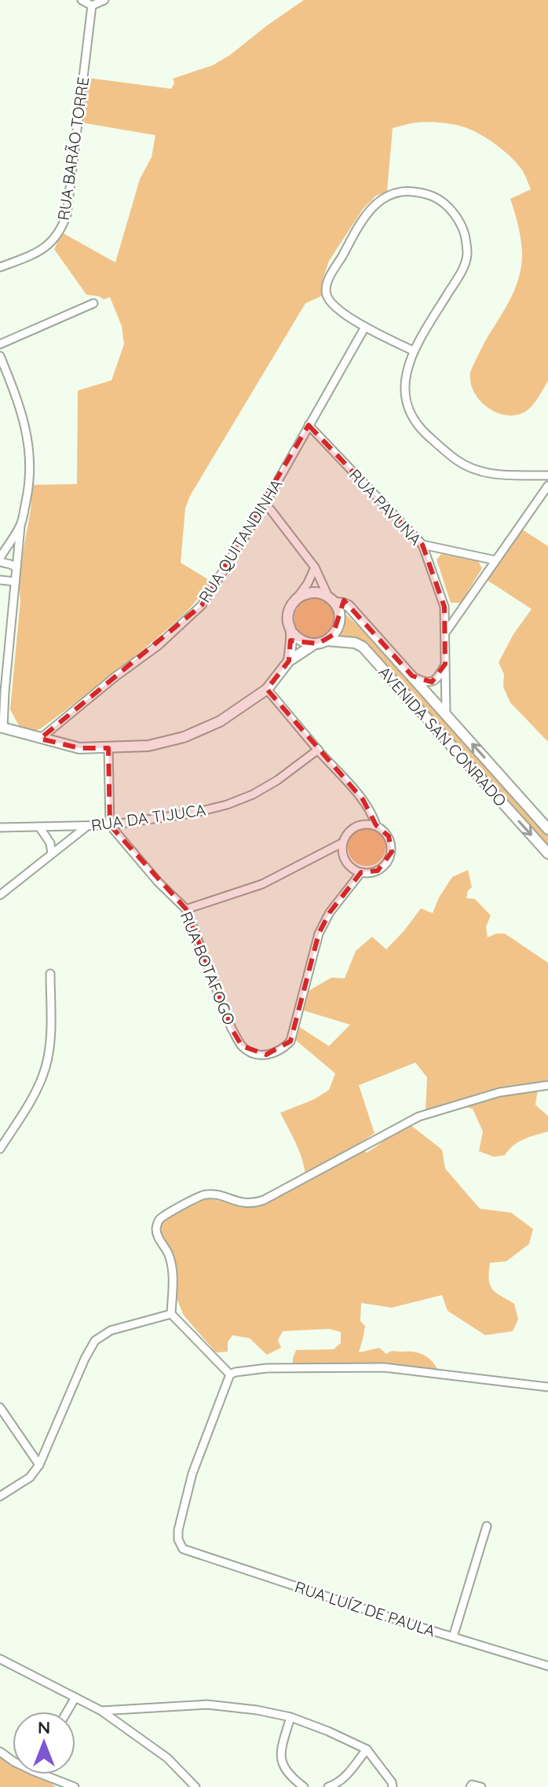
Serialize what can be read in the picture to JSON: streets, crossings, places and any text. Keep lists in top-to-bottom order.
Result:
{
  "streets": {
    "street": [
      "RUA BARÃO TORRE",
      "RUA PAVUNA",
      "RUA QUITANDINHA",
      "AVENIDA SAN CONRADO",
      "RUA DA TIJUCA",
      "RUA BOTAFOGO",
      "RUA LUÍZ DE PAULA"
    ]
  },
  "crossings": [
    ["RUA PAVUNA", "RUA QUITANDINHA"],
    ["RUA PAVUNA", "AVENIDA SAN CONRADO"],
    ["RUA DA TIJUCA", "RUA BOTAFOGO"]
  ],
  "north": "top"
}
